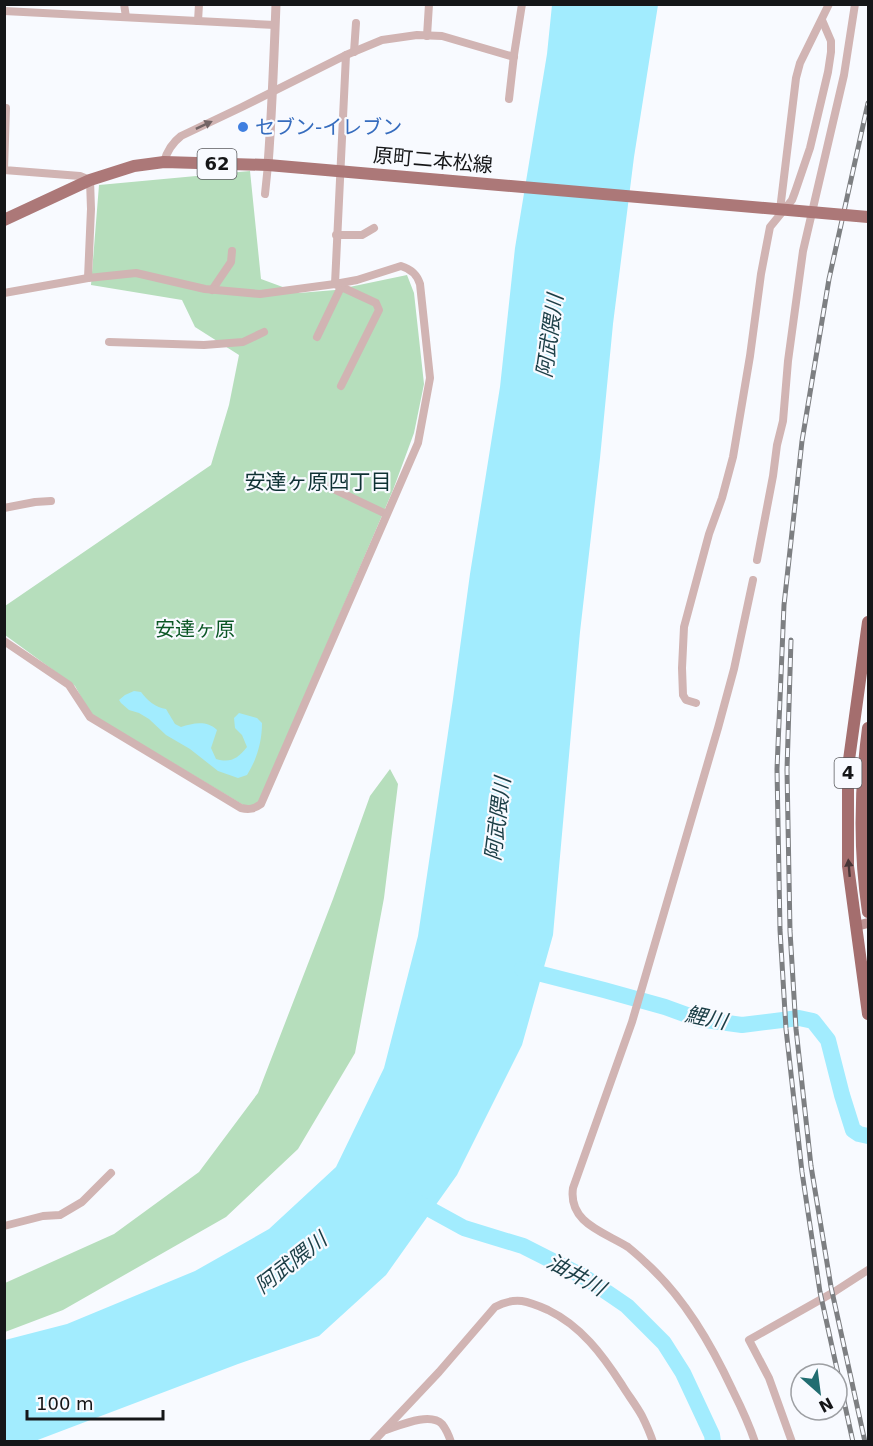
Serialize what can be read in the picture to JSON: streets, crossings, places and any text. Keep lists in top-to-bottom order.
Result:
{
  "streets": {
    "highway": ["4"],
    "main road": ["原町二本松線", "62"]
  },
  "districts": ["安達ヶ原四丁目"],
  "water": ["阿武隈川", "鯉川", "油井川"],
  "parks": ["安達ヶ原"],
  "places": ["セブン-イレブン"],
  "scale_bar": "100 m",
  "north": "bottom right"
}
